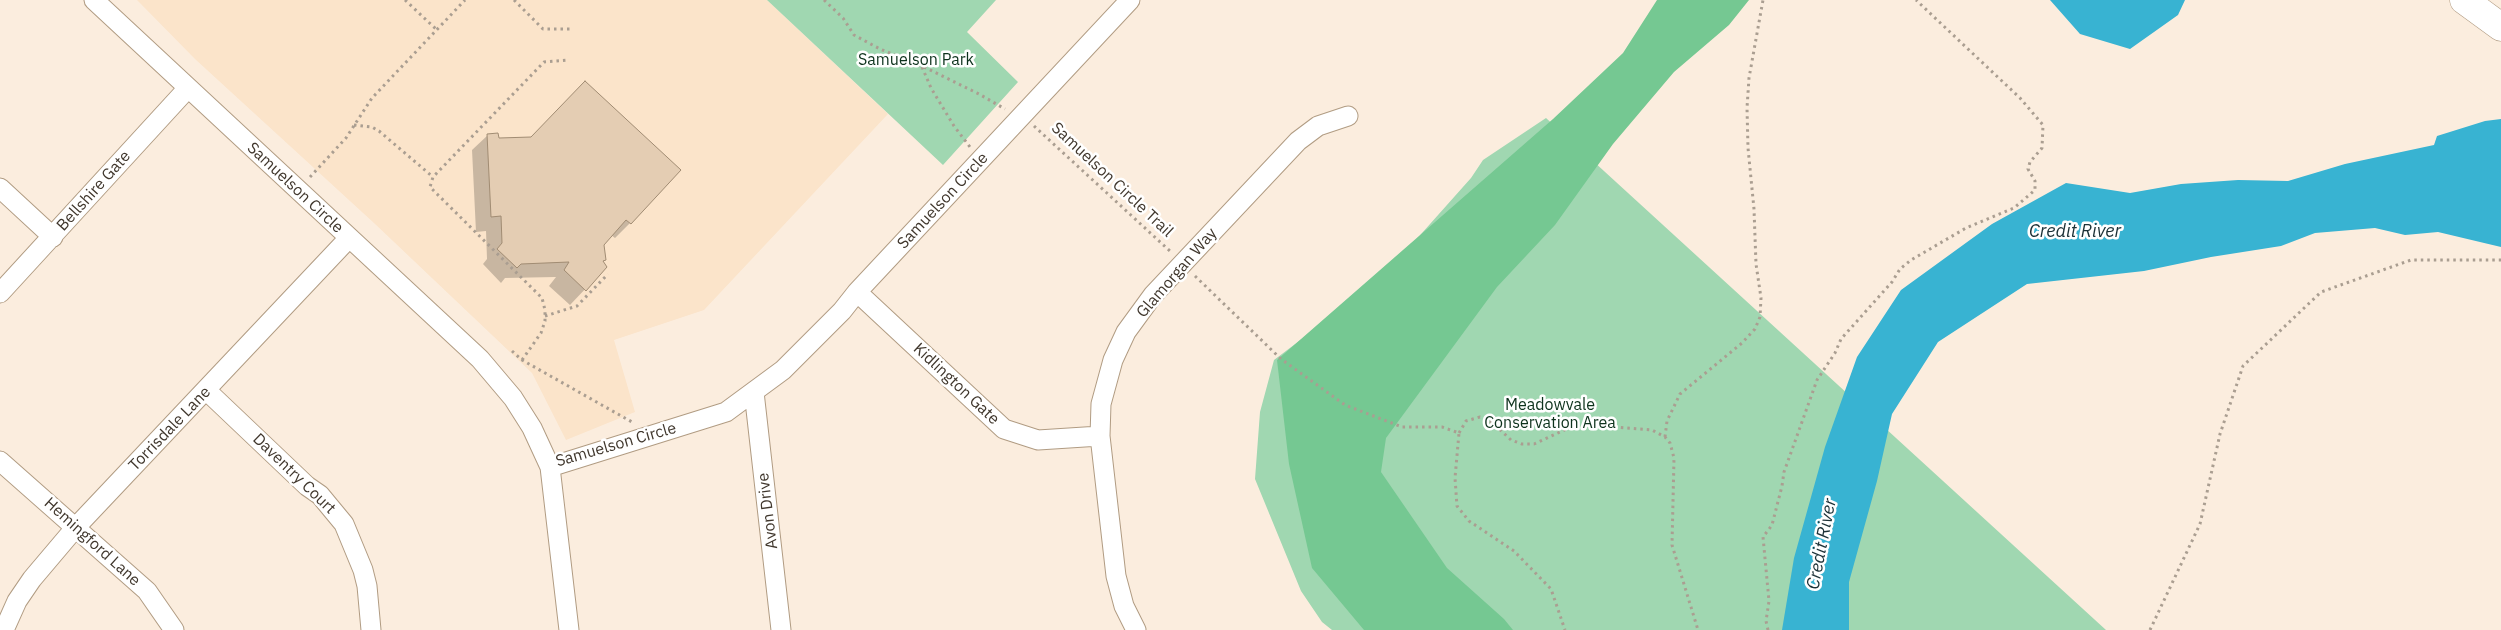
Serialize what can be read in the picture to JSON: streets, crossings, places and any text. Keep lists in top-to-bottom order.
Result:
{
  "streets": {
    "street": [
      "Samuelson Circle",
      "Bellshire Gate",
      "Glamorgan Way",
      "Kidlington Gate",
      "Torrisdale Lane",
      "Daventry Court",
      "Avon Drive",
      "Hemingford Lane"
    ],
    "path": ["Samuelson Circle Trail"]
  },
  "crossings": [
    ["Samuelson Circle", "Bellshire Gate"],
    ["Samuelson Circle", "Kidlington Gate"],
    ["Samuelson Circle", "Torrisdale Lane"],
    ["Samuelson Circle", "Avon Drive"],
    ["Glamorgan Way", "Kidlington Gate"],
    ["Torrisdale Lane", "Daventry Court"],
    ["Torrisdale Lane", "Hemingford Lane"]
  ],
  "water": ["Credit River"],
  "parks": ["Samuelson Park", "Meadowvale Conservation Area"]
}
